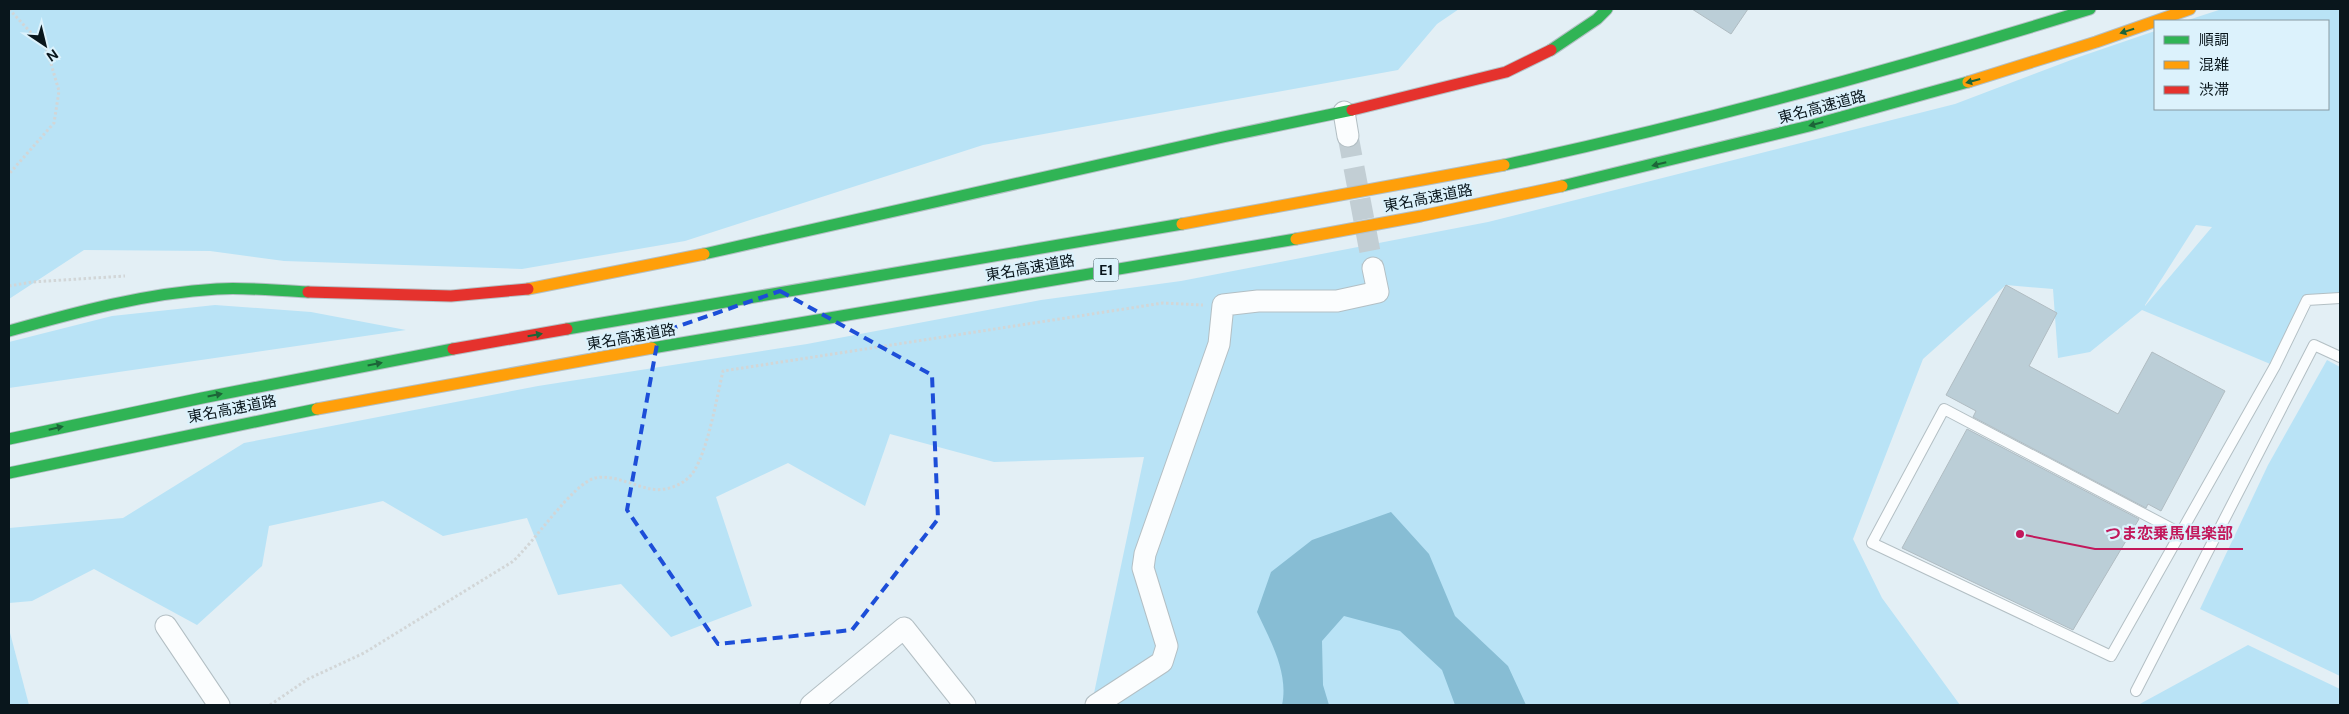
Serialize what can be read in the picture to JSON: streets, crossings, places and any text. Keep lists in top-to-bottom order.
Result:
{
  "streets": {
    "main road": ["東名高速道路", "E1"]
  },
  "places": ["つま恋乗馬倶楽部"],
  "legend": ["順調", "混雑", "渋滞"],
  "north": "bottom right"
}
